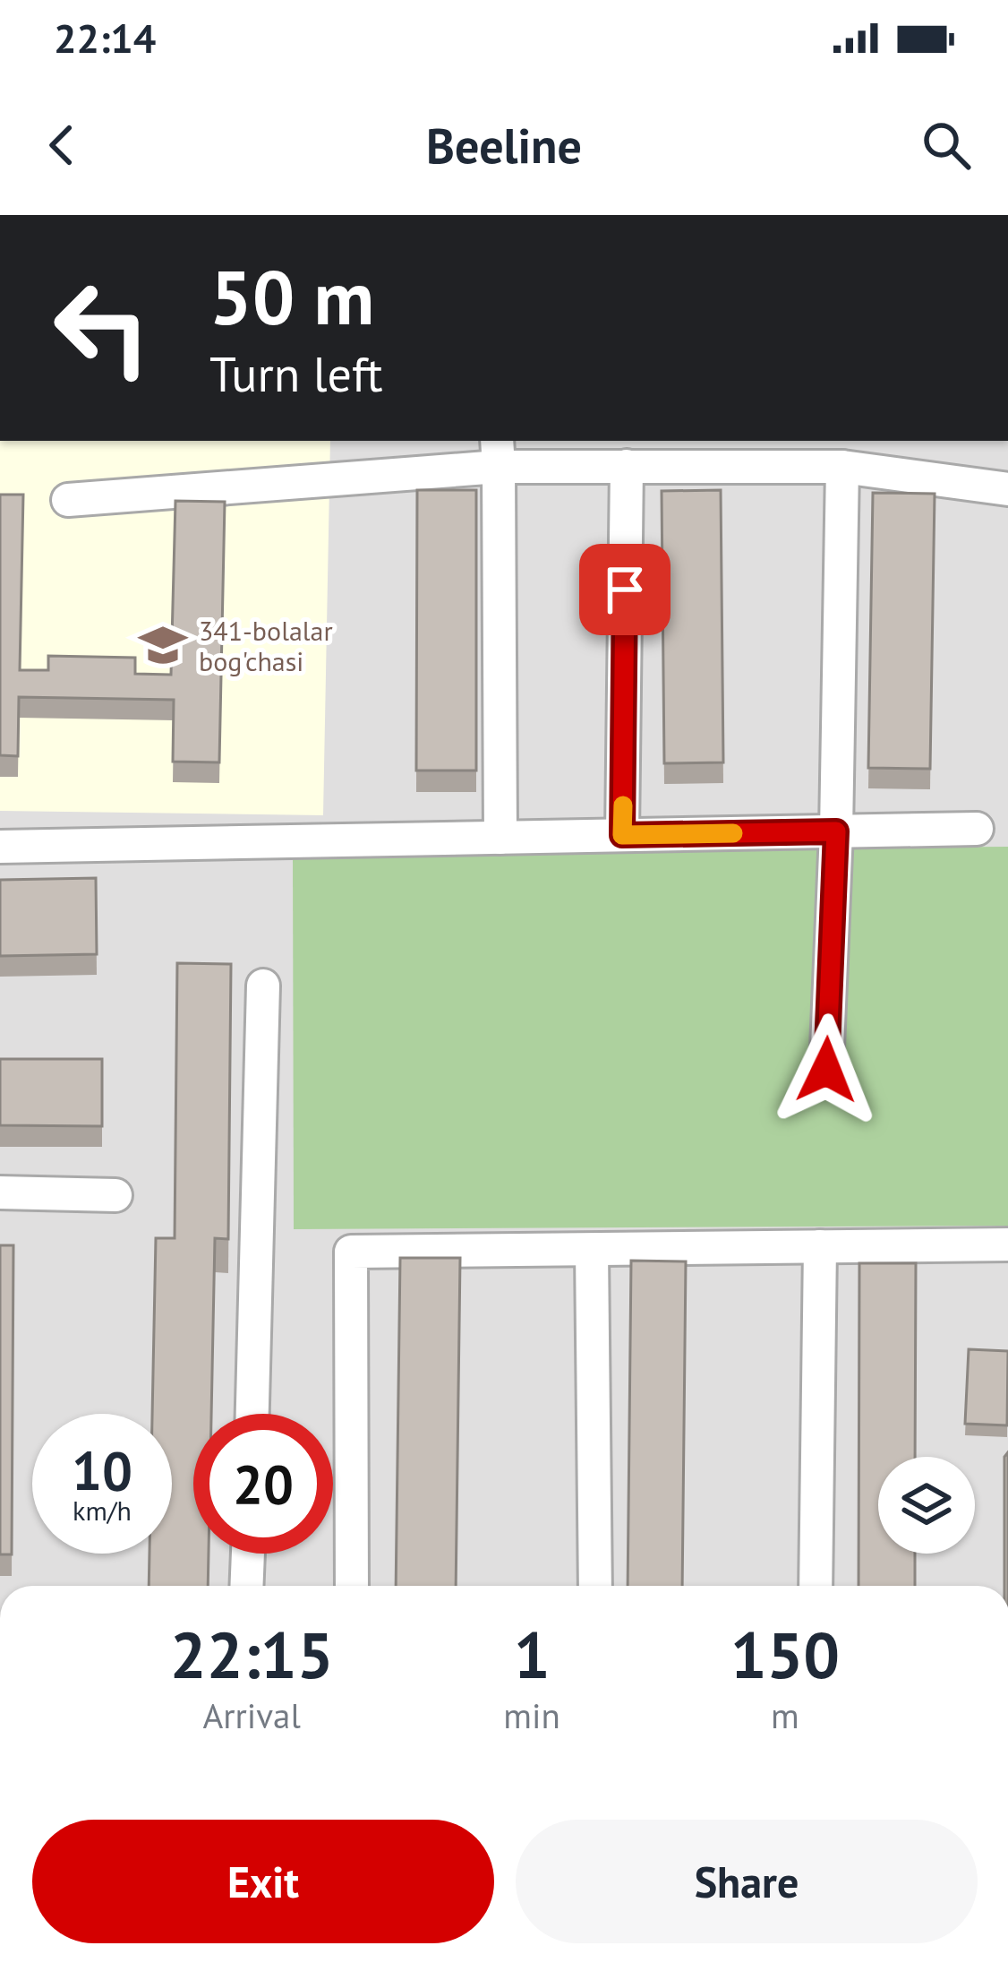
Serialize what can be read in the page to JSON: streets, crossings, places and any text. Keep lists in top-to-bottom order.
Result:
{
  "places": {
    "school or university": ["341-bolalar bog'chasi"]
  },
  "page": {
    "status": "22:14",
    "header": "Beeline",
    "turn": ["50 m", "Turn left"],
    "speed": "10 km/h",
    "limit": "20",
    "eta": [
      "22:15",
      "Arrival",
      "1",
      "min",
      "150",
      "m"
    ],
    "buttons": ["Exit", "Share"]
  }
}
